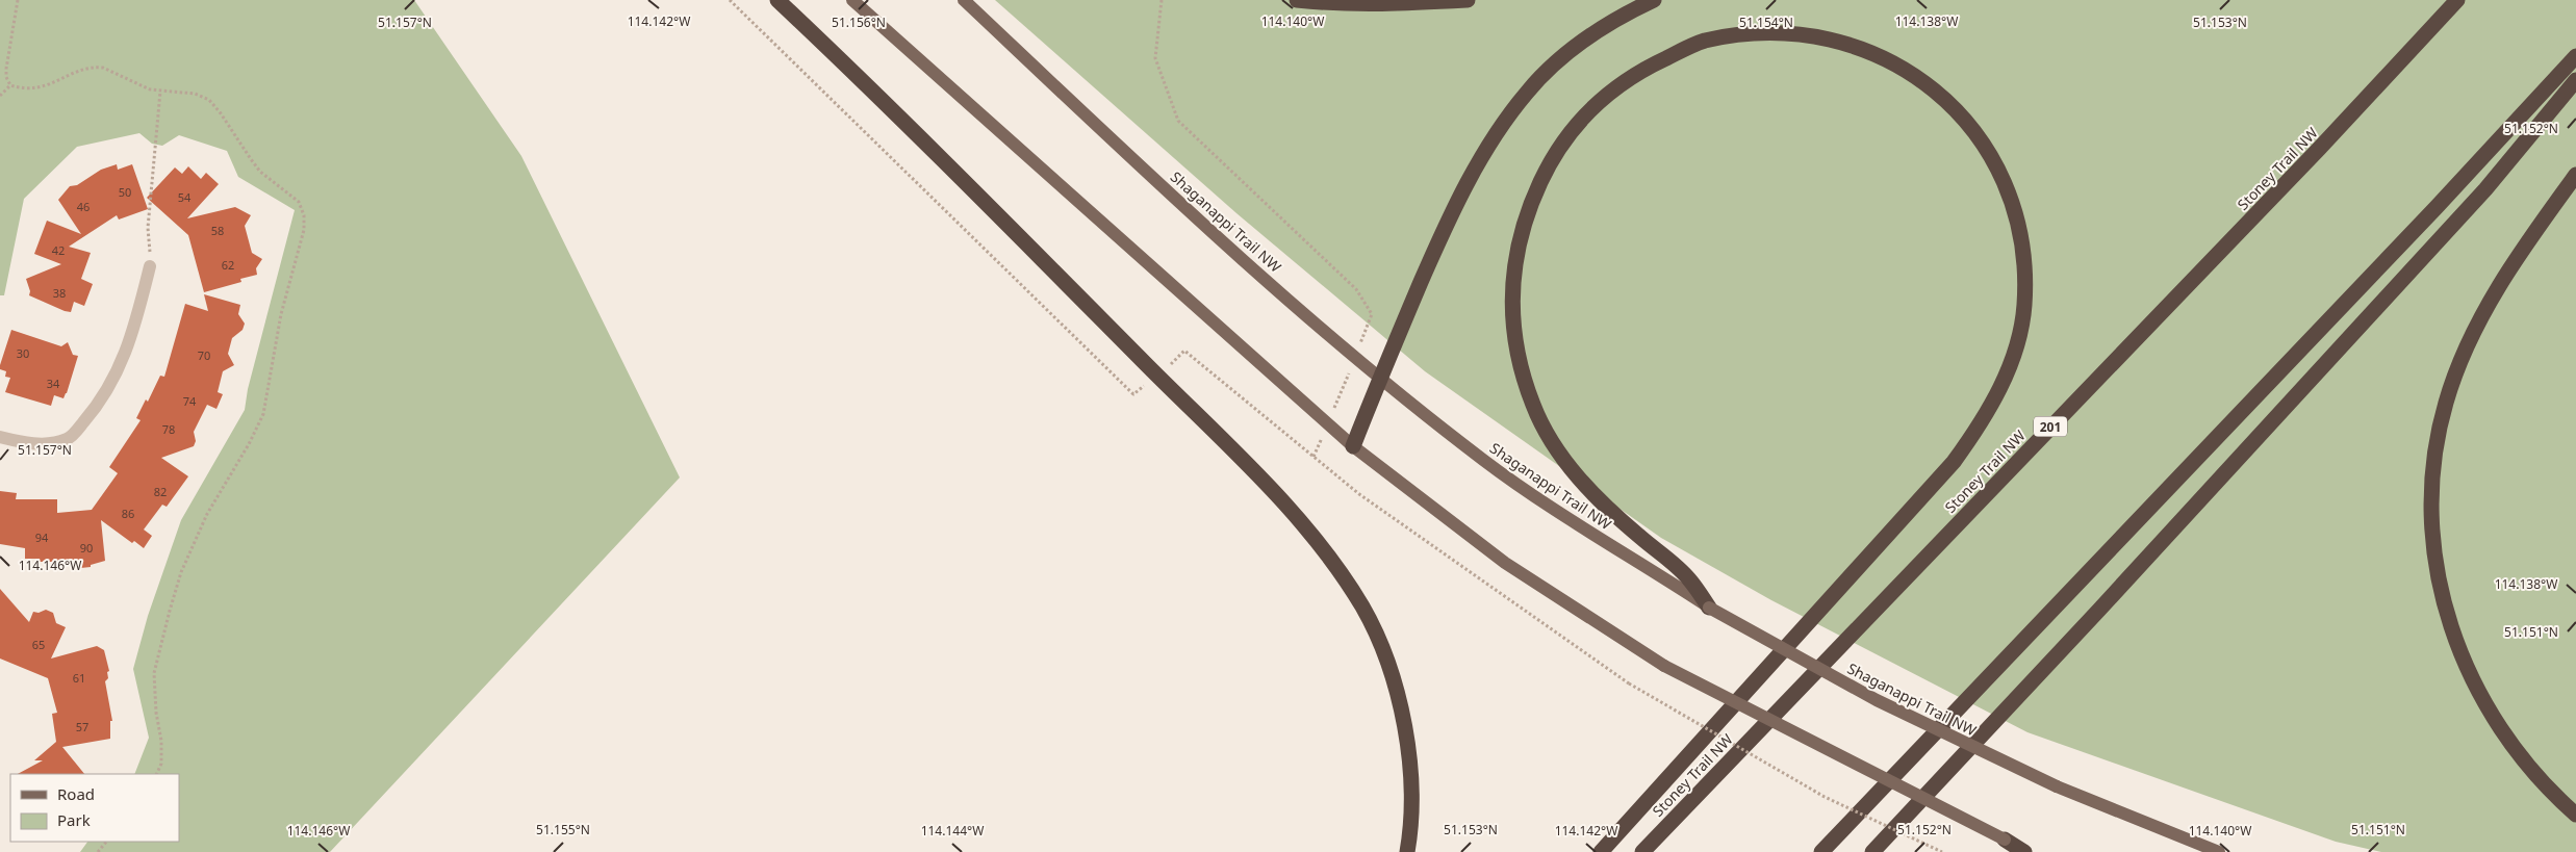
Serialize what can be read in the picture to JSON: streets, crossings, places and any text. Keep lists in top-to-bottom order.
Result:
{
  "streets": {
    "highway": ["Stoney Trail NW", "201"],
    "main road": ["Shaganappi Trail NW"]
  },
  "house_numbers": [
    "50",
    "54",
    "46",
    "58",
    "42",
    "62",
    "38",
    "30",
    "70",
    "34",
    "74",
    "78",
    "82",
    "86",
    "94",
    "90",
    "65",
    "61",
    "57"
  ],
  "legend": ["Road", "Park"],
  "coordinates": [
    "114.142°W",
    "114.140°W",
    "114.138°W",
    "51.157°N",
    "51.156°N",
    "51.154°N",
    "51.153°N",
    "51.152°N",
    "114.146°W",
    "51.151°N",
    "51.155°N",
    "114.144°W"
  ]
}
